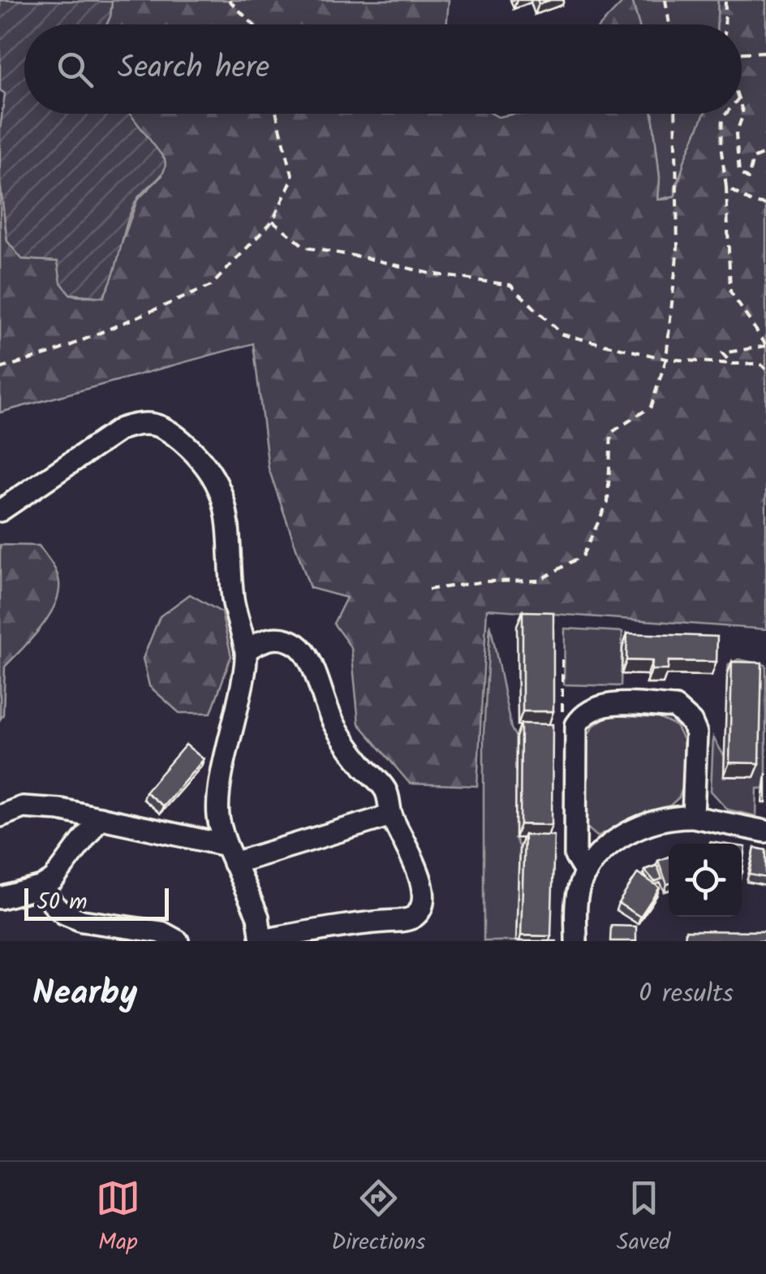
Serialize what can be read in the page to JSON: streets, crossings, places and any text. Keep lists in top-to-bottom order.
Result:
{
  "scale_bar": "50 m",
  "page": {
    "search": "Search here",
    "scale": "50 m",
    "heading": ["Nearby", "0 results"],
    "nav": ["Map", "Directions", "Saved"]
  }
}
